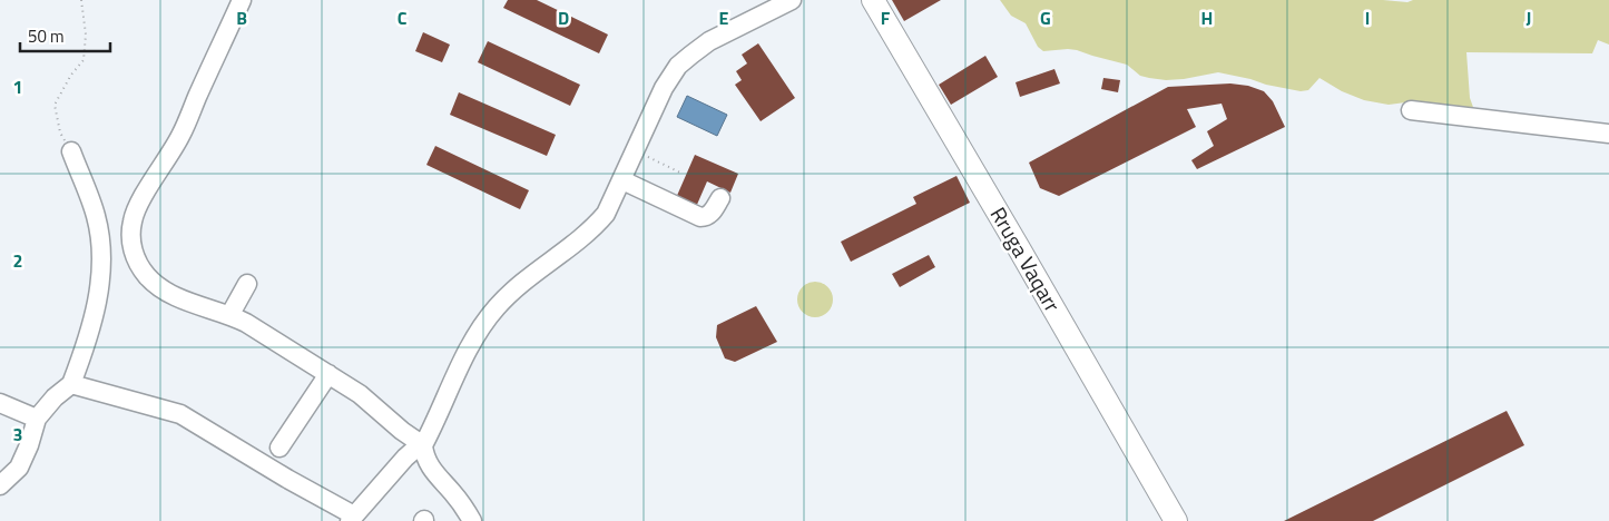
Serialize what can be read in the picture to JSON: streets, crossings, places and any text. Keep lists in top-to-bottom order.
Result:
{
  "streets": {
    "main road": ["Rruga Vaqarr"]
  },
  "scale_bar": "50 m",
  "grid": {
    "columns": [
      "B",
      "C",
      "D",
      "E",
      "F",
      "G",
      "H",
      "I",
      "J"
    ],
    "rows": ["1", "2", "3"]
  }
}
